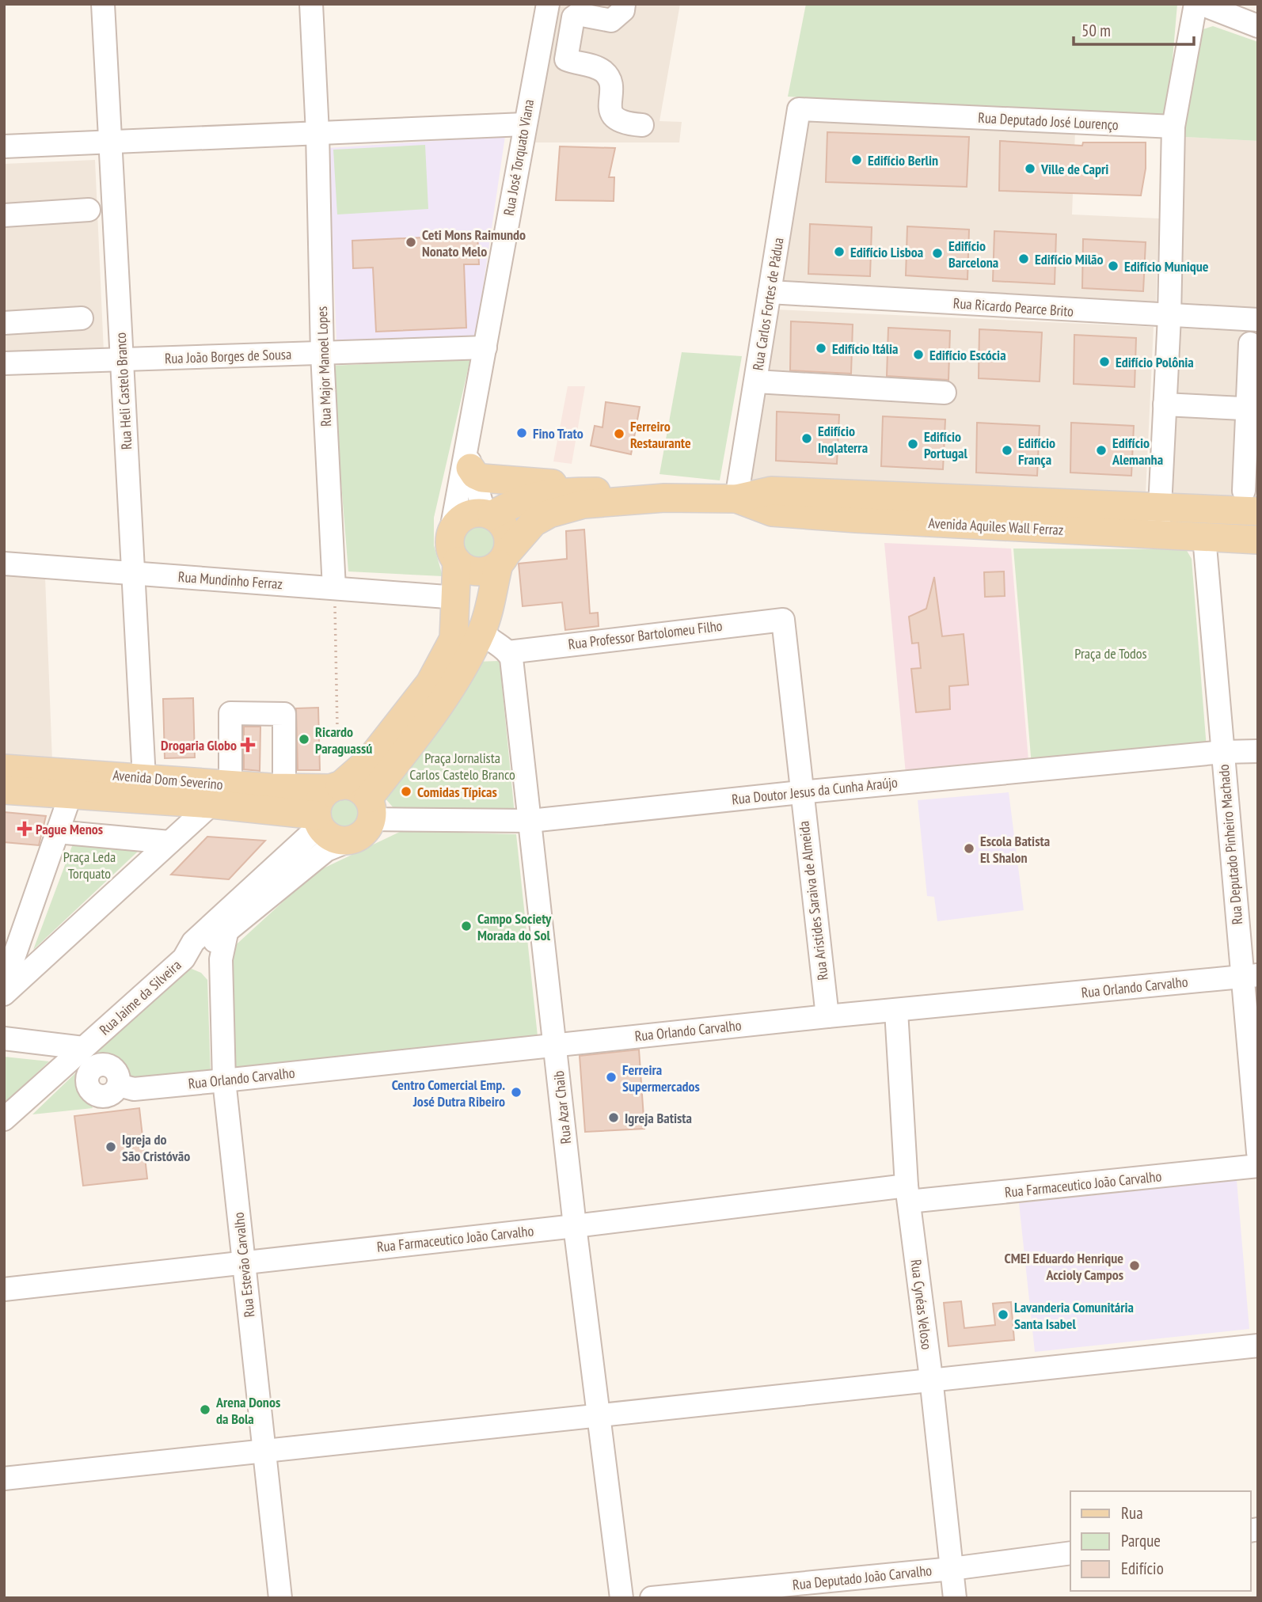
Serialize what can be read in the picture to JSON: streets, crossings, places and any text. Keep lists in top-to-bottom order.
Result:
{
  "streets": {
    "main road": ["Avenida Aquiles Wall Ferraz", "Avenida Dom Severino"],
    "street": [
      "Rua Deputado José Lourenço",
      "Rua José Torquato Viana",
      "Rua Carlos Fortes de Pádua",
      "Rua Ricardo Pearce Brito",
      "Rua João Borges de Sousa",
      "Rua Major Manoel Lopes",
      "Rua Heli Castelo Branco",
      "Rua Mundinho Ferraz",
      "Rua Professor Bartolomeu Filho",
      "Rua Doutor Jesus da Cunha Araújo",
      "Rua Deputado Pinheiro Machado",
      "Rua Aristides Saraiva de Almeida",
      "Rua Orlando Carvalho",
      "Rua Jaime da Silveira",
      "Rua Azar Chaib",
      "Rua Farmaceutico João Carvalho",
      "Rua Estevão Carvalho",
      "Rua Cynéas Veloso",
      "Rua Deputado João Carvalho"
    ]
  },
  "crossings": [
    ["Rua Deputado José Lourenço", "Rua Carlos Fortes de Pádua"],
    ["Rua José Torquato Viana", "Rua João Borges de Sousa"],
    ["Rua José Torquato Viana", "Avenida Aquiles Wall Ferraz"],
    ["Rua Carlos Fortes de Pádua", "Rua Ricardo Pearce Brito"],
    ["Rua Carlos Fortes de Pádua", "Avenida Aquiles Wall Ferraz"],
    ["Rua João Borges de Sousa", "Rua Major Manoel Lopes"],
    ["Rua João Borges de Sousa", "Rua Heli Castelo Branco"],
    ["Rua Major Manoel Lopes", "Rua Mundinho Ferraz"],
    ["Rua Heli Castelo Branco", "Rua Mundinho Ferraz"],
    ["Rua Heli Castelo Branco", "Avenida Dom Severino"],
    ["Avenida Aquiles Wall Ferraz", "Rua Deputado Pinheiro Machado"],
    ["Rua Professor Bartolomeu Filho", "Rua Aristides Saraiva de Almeida"],
    ["Rua Professor Bartolomeu Filho", "Rua Azar Chaib"],
    ["Avenida Dom Severino", "Rua Doutor Jesus da Cunha Araújo"],
    ["Avenida Dom Severino", "Rua Jaime da Silveira"],
    ["Rua Doutor Jesus da Cunha Araújo", "Rua Deputado Pinheiro Machado"],
    ["Rua Doutor Jesus da Cunha Araújo", "Rua Aristides Saraiva de Almeida"],
    ["Rua Doutor Jesus da Cunha Araújo", "Rua Jaime da Silveira"],
    ["Rua Doutor Jesus da Cunha Araújo", "Rua Azar Chaib"],
    ["Rua Deputado Pinheiro Machado", "Rua Orlando Carvalho"],
    ["Rua Aristides Saraiva de Almeida", "Rua Orlando Carvalho"],
    ["Rua Orlando Carvalho", "Rua Azar Chaib"],
    ["Rua Orlando Carvalho", "Rua Estevão Carvalho"],
    ["Rua Orlando Carvalho", "Rua Cynéas Veloso"],
    ["Rua Azar Chaib", "Rua Farmaceutico João Carvalho"],
    ["Rua Farmaceutico João Carvalho", "Rua Estevão Carvalho"],
    ["Rua Farmaceutico João Carvalho", "Rua Cynéas Veloso"],
    ["Rua Cynéas Veloso", "Rua Deputado João Carvalho"]
  ],
  "parks": ["Praça de Todos", "Praça Jornalista Carlos Castelo Branco", "Praça Leda Torquato"],
  "places": {
    "other": [
      "Edifício Berlin",
      "Ville de Capri",
      "Ceti Mons Raimundo Nonato Melo",
      "Edifício Lisboa",
      "Edifício Barcelona",
      "Edifício Milão",
      "Edifício Munique",
      "Edifício Itália",
      "Edifício Escócia",
      "Edifício Polônia",
      "Fino Trato",
      "Ferreiro Restaurante",
      "Edifício Inglaterra",
      "Edifício Portugal",
      "Edifício França",
      "Edifício Alemanha",
      "Ricardo Paraguassú",
      "Comidas Típicas",
      "Escola Batista El Shalon",
      "Campo Society Morada do Sol",
      "Ferreira Supermercados",
      "Centro Comercial Emp. José Dutra Ribeiro",
      "Igreja Batista",
      "Igreja do São Cristóvão",
      "CMEI Eduardo Henrique Accioly Campos",
      "Lavanderia Comunitária Santa Isabel",
      "Arena Donos da Bola"
    ],
    "health": ["Drogaria Globo", "Pague Menos"]
  },
  "legend": ["Rua", "Parque", "Edifício"],
  "scale_bar": "50 m"
}
